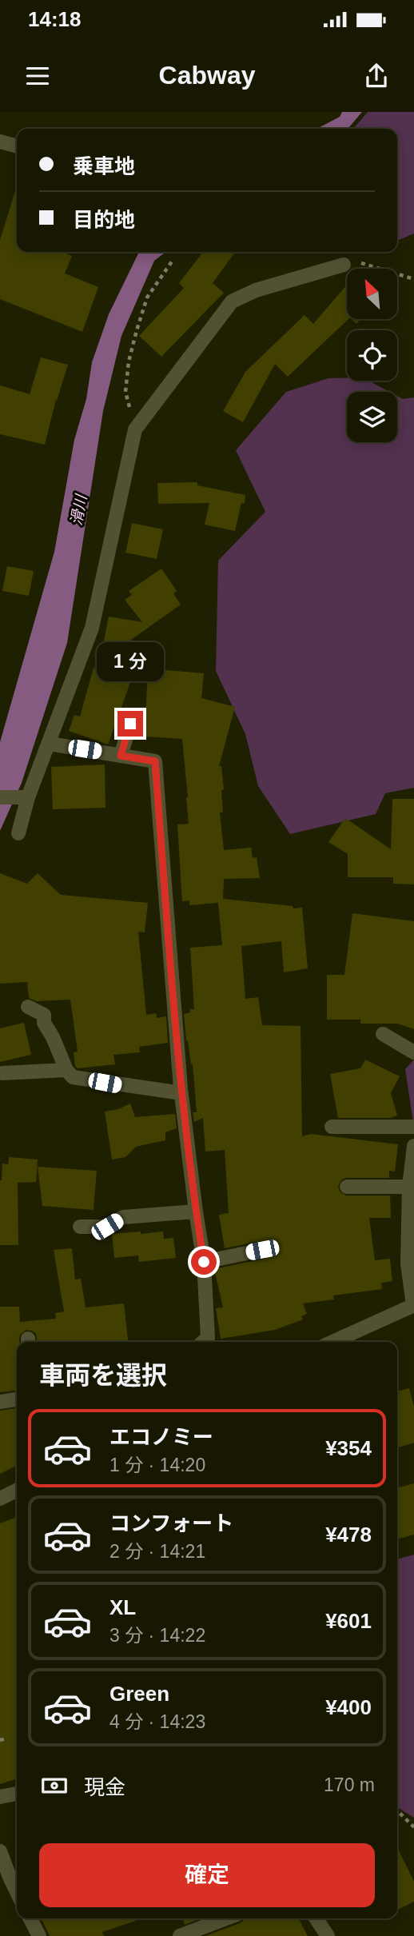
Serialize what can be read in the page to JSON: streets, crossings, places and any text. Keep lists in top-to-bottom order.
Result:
{
  "water": ["滑川"],
  "north": "top left",
  "page": {
    "status": "14:18",
    "header": "Cabway",
    "banner": ["乗車地", "目的地"],
    "bubble": "1 分",
    "heading": "車両を選択",
    "list": [
      {
        "name": "エコノミー",
        "note": "1 分 · 14:20",
        "value": "¥354"
      },
      {
        "name": "コンフォート",
        "note": "2 分 · 14:21",
        "value": "¥478"
      },
      {
        "name": "XL",
        "note": "3 分 · 14:22",
        "value": "¥601"
      },
      {
        "name": "Green",
        "note": "4 分 · 14:23",
        "value": "¥400"
      }
    ],
    "pay": ["現金", "170 m"],
    "buttons": "確定"
  }
}
